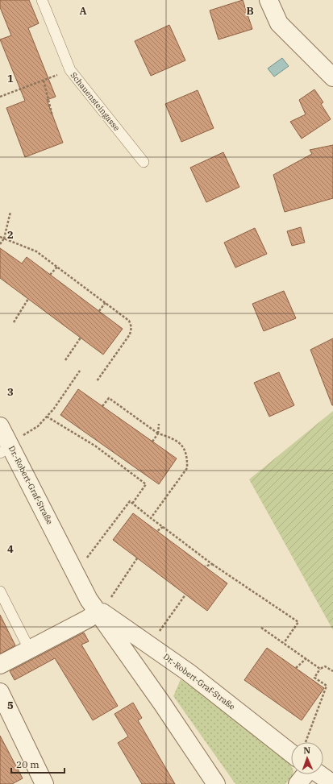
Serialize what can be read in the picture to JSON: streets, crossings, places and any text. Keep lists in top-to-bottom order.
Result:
{
  "streets": {
    "street": ["Dr.-Robert-Graf-Straße"],
    "lane": ["Schauensteingasse"]
  },
  "scale_bar": "20 m",
  "north": "top",
  "grid": {
    "columns": ["A", "B"],
    "rows": [
      "1",
      "2",
      "3",
      "4",
      "5"
    ]
  }
}
